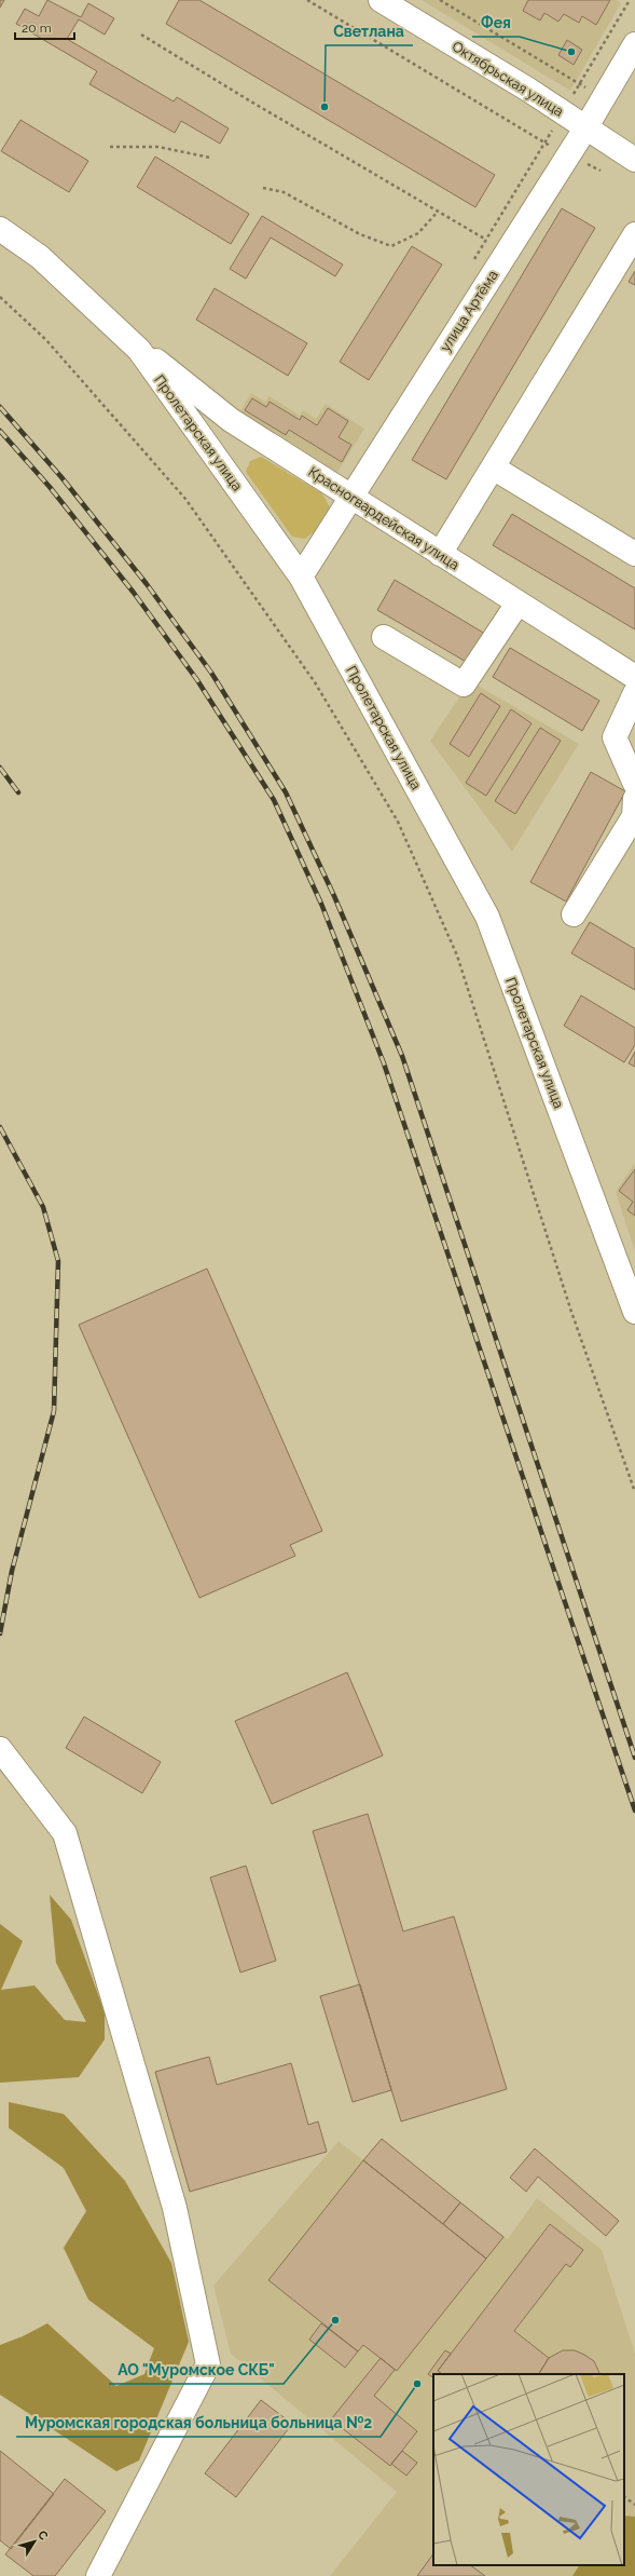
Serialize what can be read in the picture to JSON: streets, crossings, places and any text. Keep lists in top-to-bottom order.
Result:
{
  "streets": {
    "street": [
      "Октябрьская улица",
      "улица Артёма",
      "Пролетарская улица",
      "Красногвардейская улица"
    ]
  },
  "crossings": [
    ["Октябрьская улица", "улица Артёма"],
    ["улица Артёма", "Пролетарская улица"],
    ["улица Артёма", "Красногвардейская улица"],
    ["Пролетарская улица", "Красногвардейская улица"]
  ],
  "places": [
    "Фея",
    "Светлана",
    "АО \"Муромское СКБ\"",
    "Муромская городская больница больница №2"
  ],
  "scale_bar": "20 m",
  "north": "top right"
}
